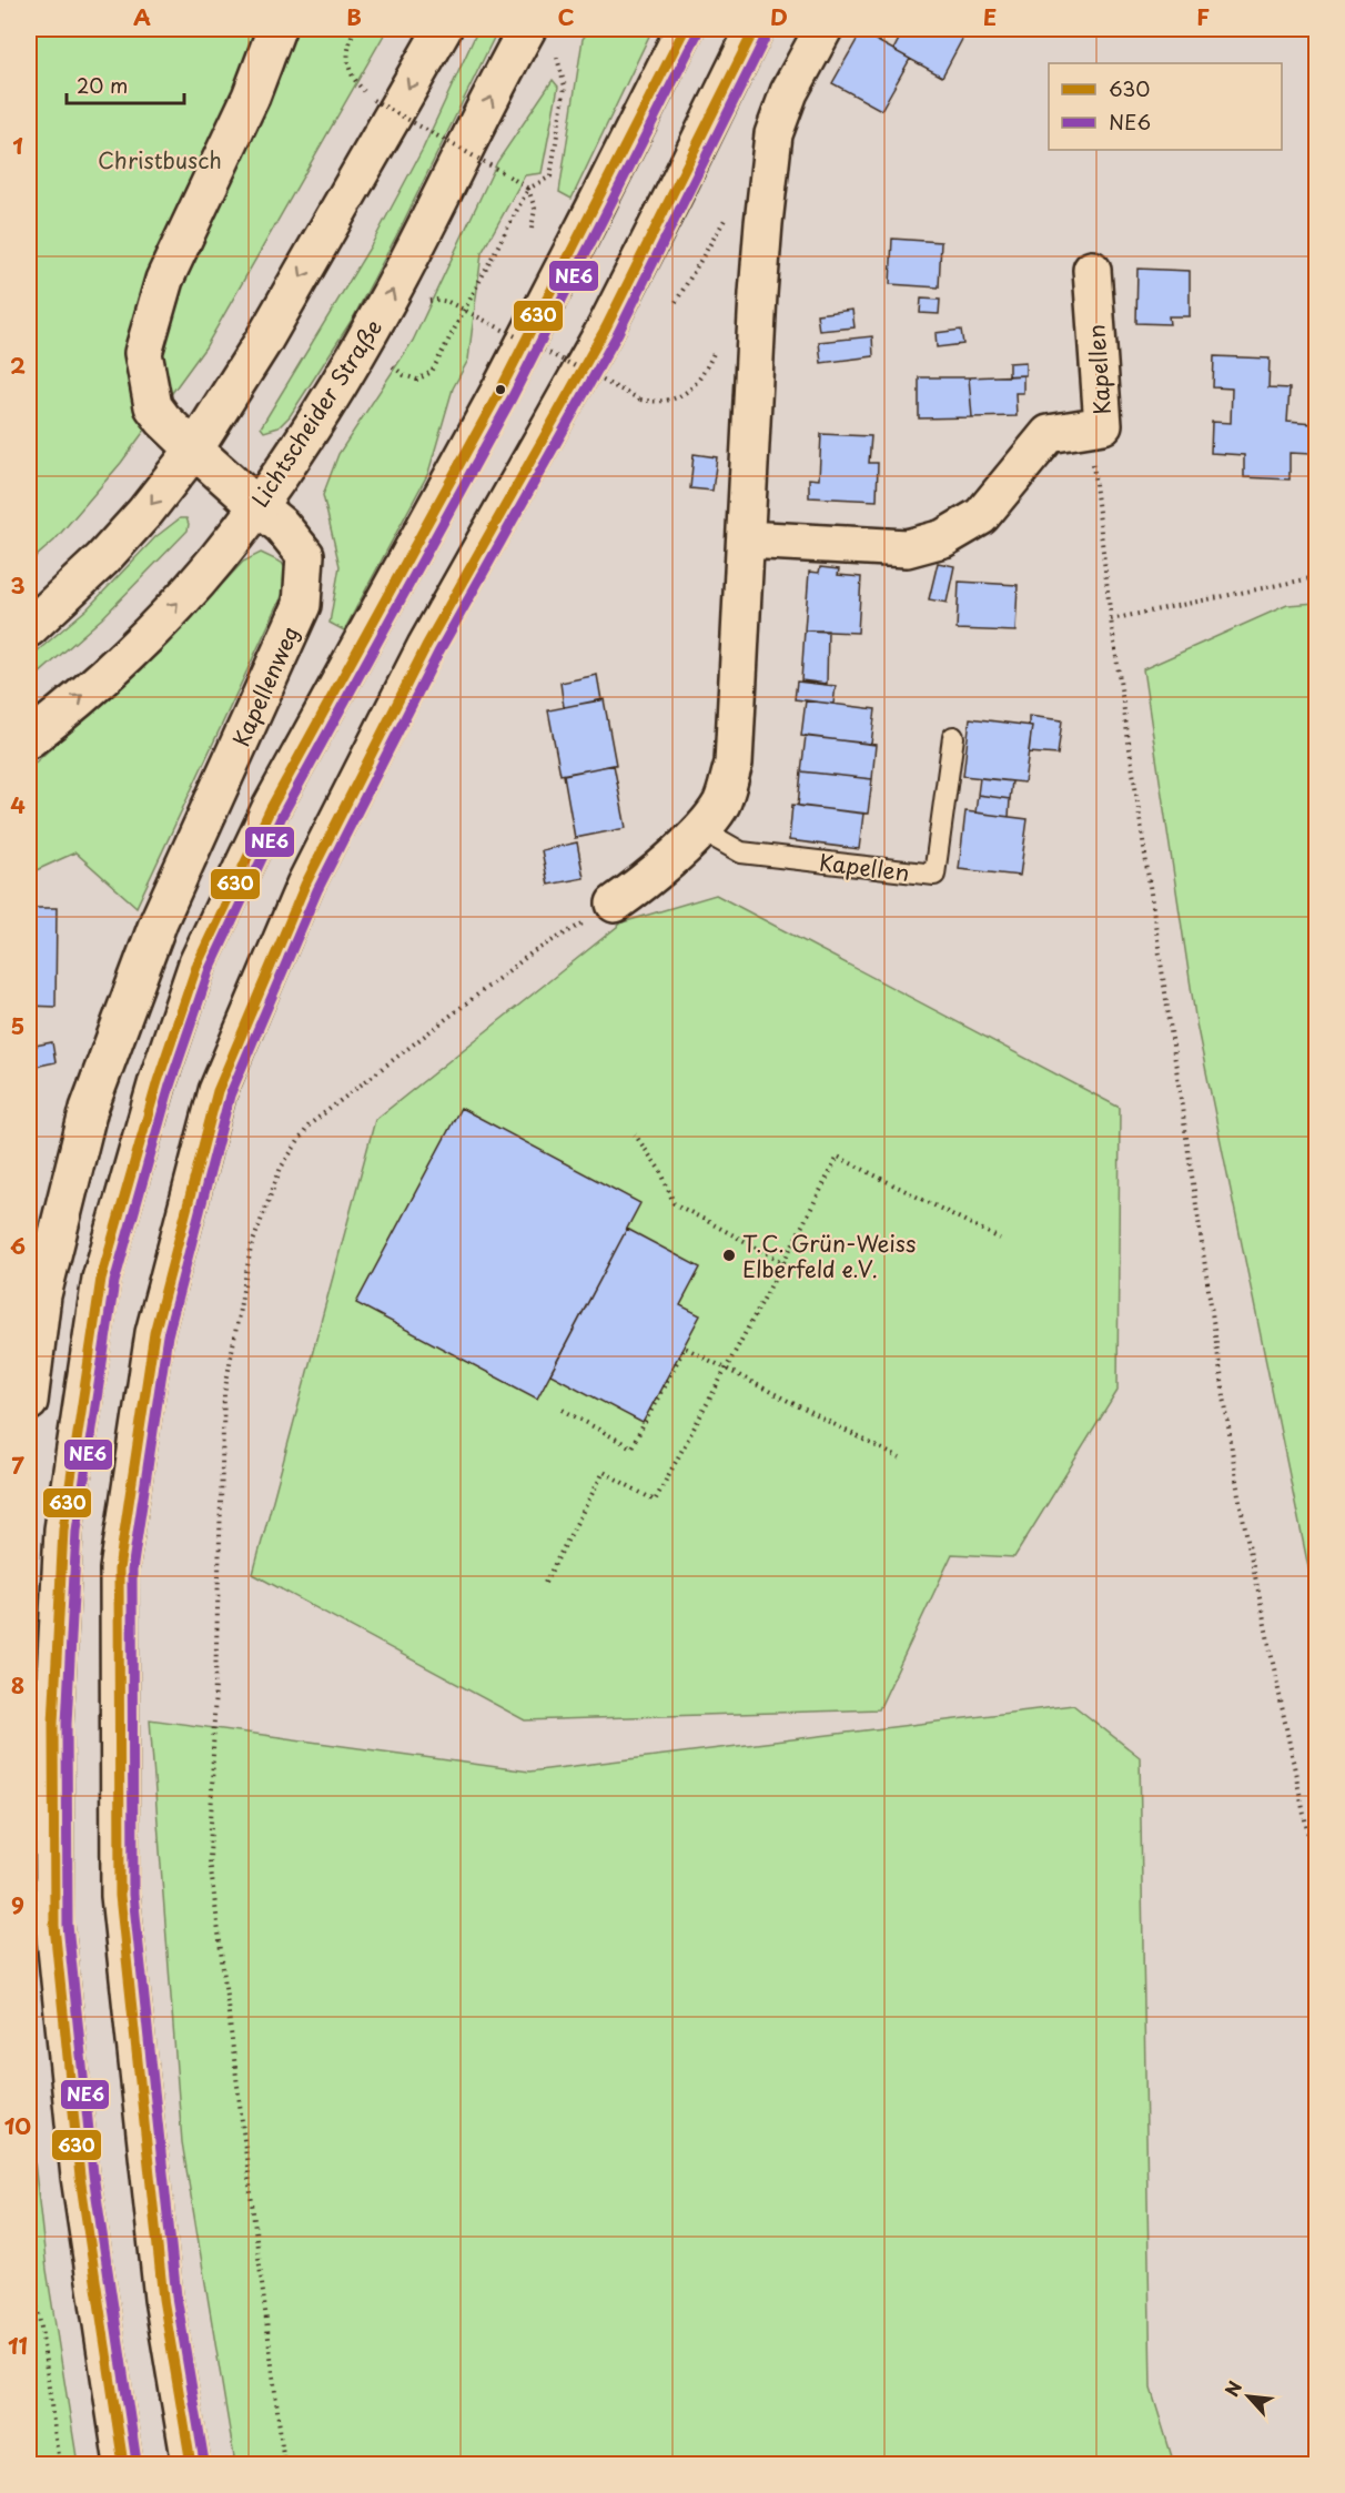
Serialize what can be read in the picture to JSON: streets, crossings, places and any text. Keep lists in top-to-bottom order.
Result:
{
  "streets": {
    "main road": ["Kapellen", "Lichtscheider Straße", "Kapellenweg"]
  },
  "crossings": [
    ["Lichtscheider Straße", "Kapellenweg"]
  ],
  "parks": ["Christbusch"],
  "places": ["T.C. Grün-Weiss Elberfeld e.V."],
  "lines": ["transit line 630", "transit line NE6"],
  "legend": ["630", "NE6"],
  "scale_bar": "20 m",
  "north": "top left",
  "grid": {
    "columns": [
      "A",
      "B",
      "C",
      "D",
      "E",
      "F"
    ],
    "rows": [
      "1",
      "2",
      "3",
      "4",
      "5",
      "6",
      "7",
      "8",
      "9",
      "10",
      "11"
    ]
  }
}
